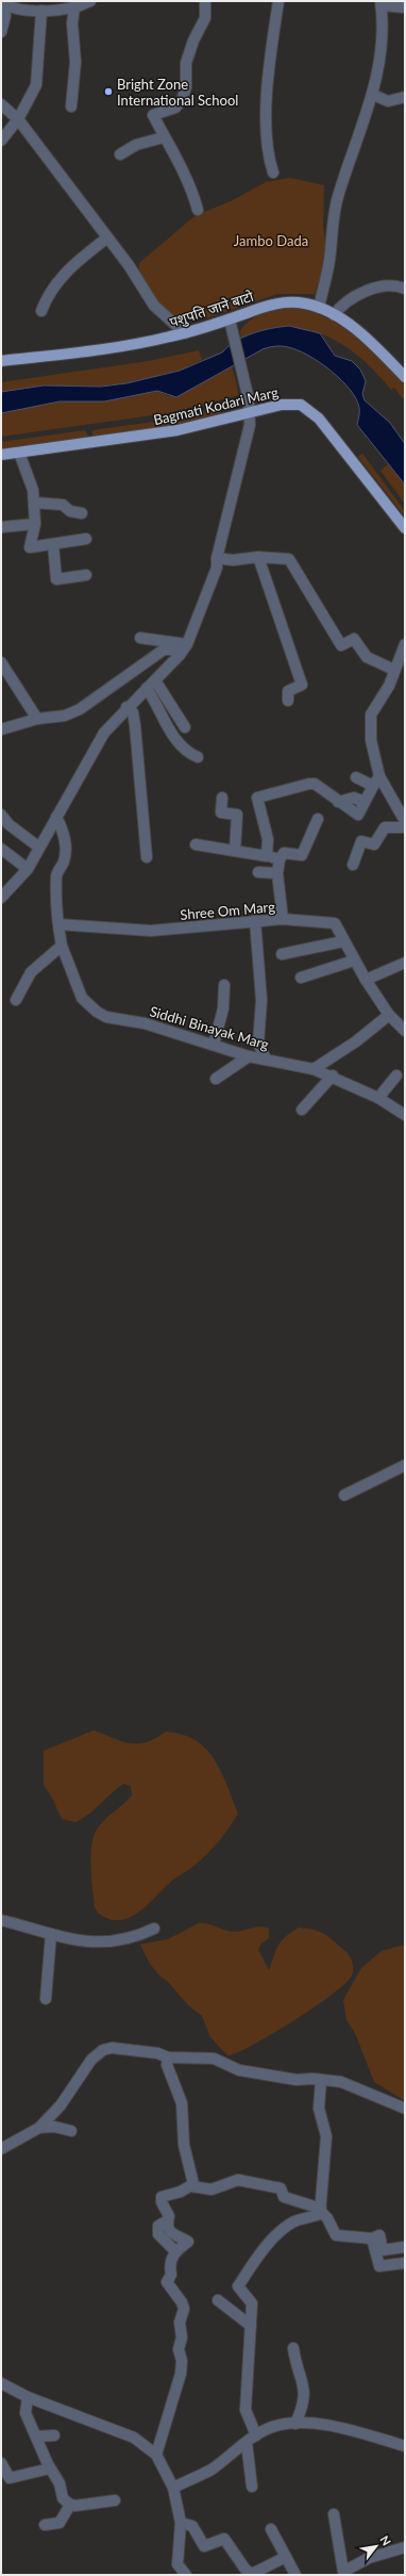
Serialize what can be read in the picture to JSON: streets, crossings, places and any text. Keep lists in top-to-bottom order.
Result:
{
  "streets": {
    "main road": ["पशुपति जाने बाटो", "Bagmati Kodari Marg"],
    "street": ["Shree Om Marg", "Siddhi Binayak Marg"]
  },
  "crossings": [
    ["Shree Om Marg", "Siddhi Binayak Marg"]
  ],
  "parks": ["Jambo Dada"],
  "places": ["Bright Zone International School"],
  "north": "top right"
}
